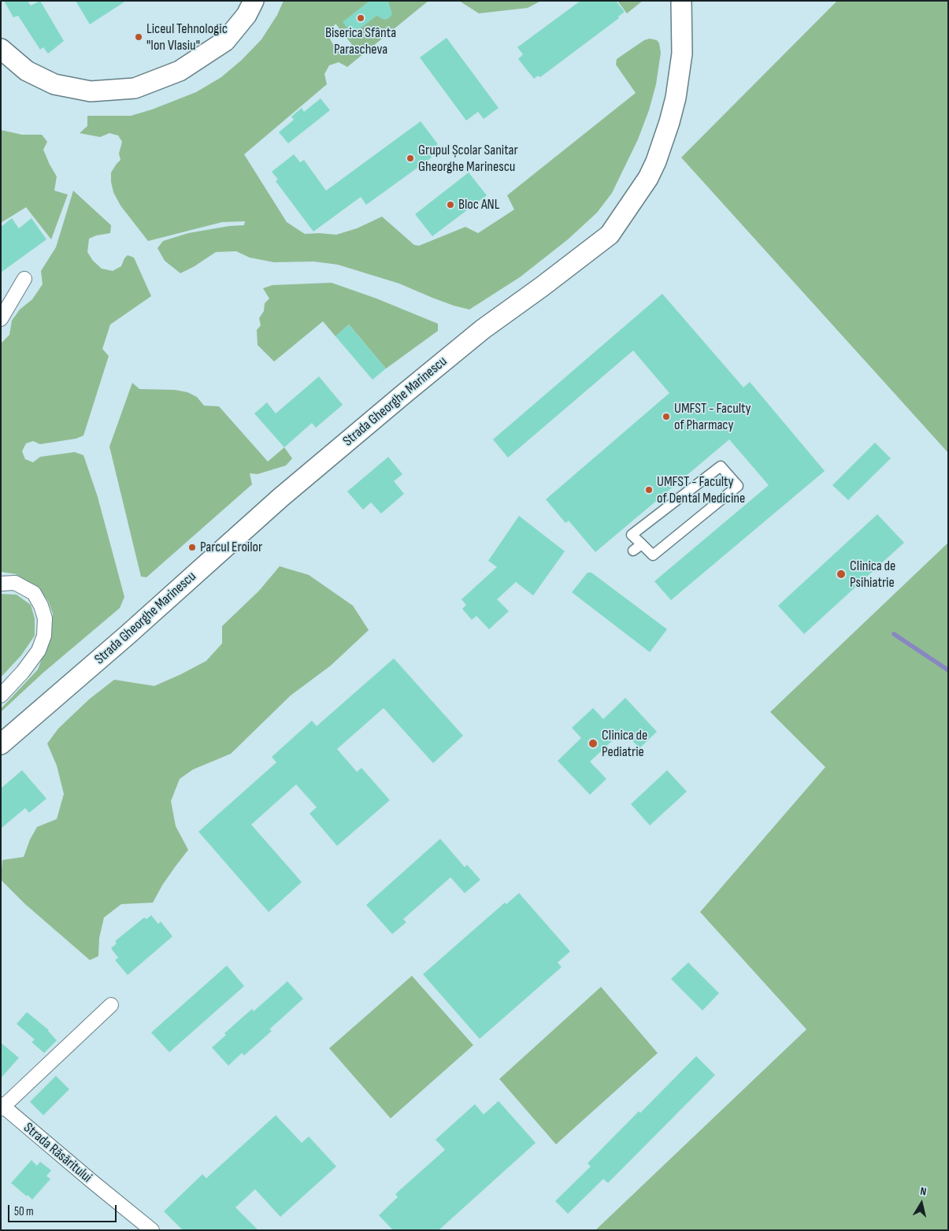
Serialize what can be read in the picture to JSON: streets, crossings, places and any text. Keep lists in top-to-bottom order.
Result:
{
  "streets": {
    "main road": ["Strada Gheorghe Marinescu"],
    "street": ["Strada Răsăritului"]
  },
  "places": [
    "Biserica Sfânta Parascheva",
    "Liceul Tehnologic \"Ion Vlasiu\"",
    "Grupul Școlar Sanitar Gheorghe Marinescu",
    "Bloc ANL",
    "UMFST - Faculty of Pharmacy",
    "UMFST - Faculty of Dental Medicine",
    "Parcul Eroilor",
    "Clinica de Psihiatrie",
    "Clinica de Pediatrie"
  ],
  "scale_bar": "50 m",
  "north": "top"
}
